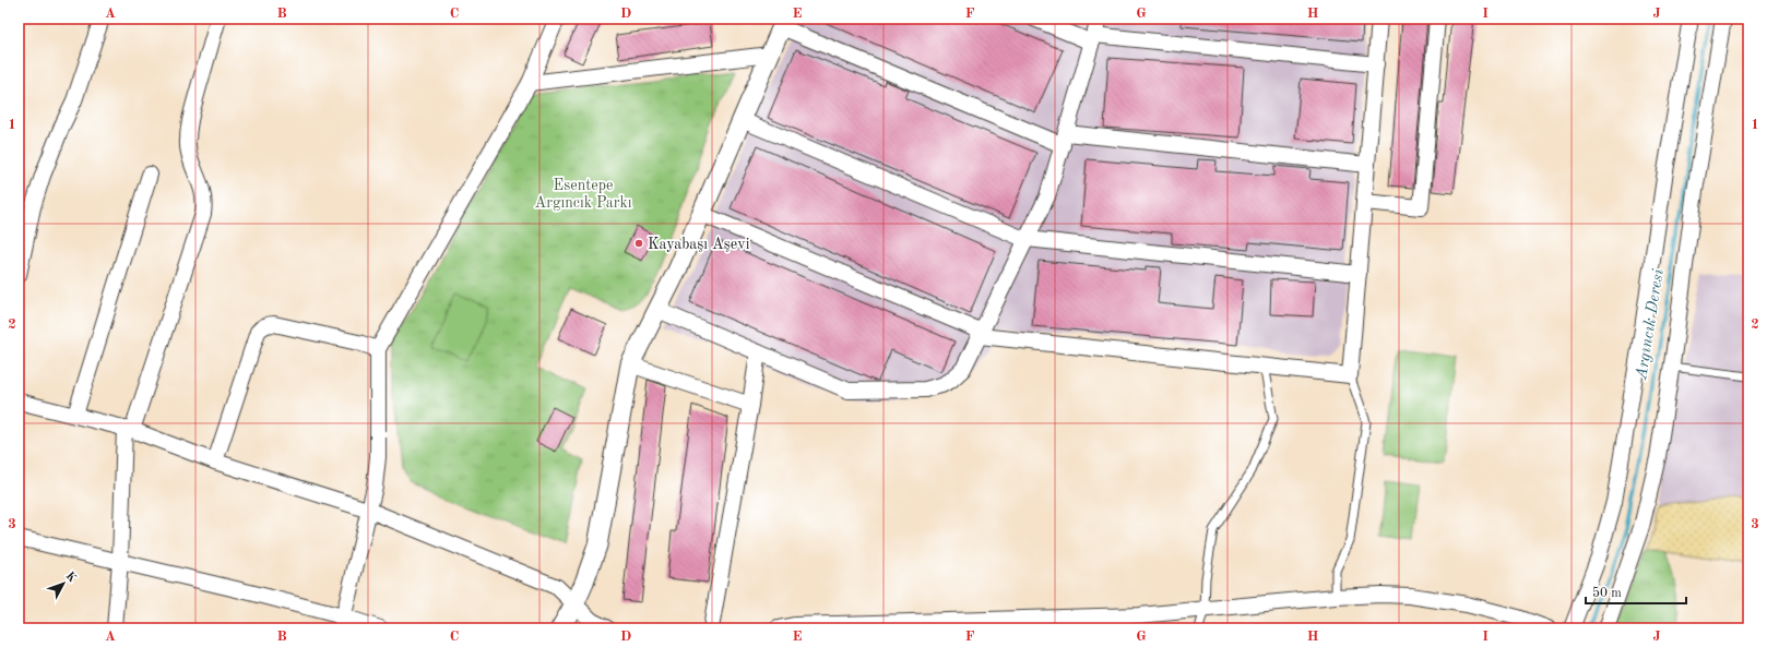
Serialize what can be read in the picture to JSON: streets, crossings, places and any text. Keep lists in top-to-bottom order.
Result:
{
  "water": ["Argıncık Deresi"],
  "parks": ["Esentepe Argıncık Parkı"],
  "places": ["Kayabaşı Aşevi"],
  "scale_bar": "50 m",
  "north": "top right",
  "grid": {
    "columns": [
      "A",
      "B",
      "C",
      "D",
      "E",
      "F",
      "G",
      "H",
      "I",
      "J"
    ],
    "rows": ["1", "2", "3"]
  }
}
